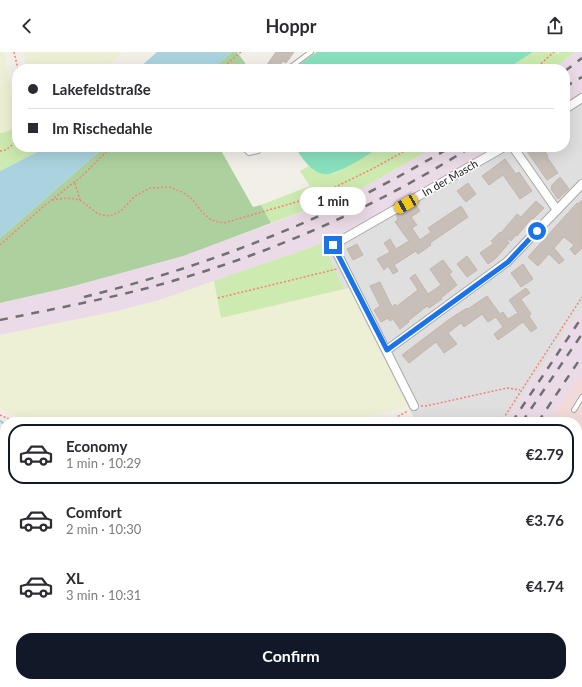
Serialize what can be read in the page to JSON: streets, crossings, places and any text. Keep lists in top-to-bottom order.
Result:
{
  "streets": {
    "street": ["In der Masch"]
  },
  "page": {
    "header": "Hoppr",
    "banner": ["Lakefeldstraße", "Im Rischedahle"],
    "bubble": "1 min",
    "list": [
      {
        "name": "Economy",
        "note": "1 min · 10:29",
        "value": "€2.79"
      },
      {
        "name": "Comfort",
        "note": "2 min · 10:30",
        "value": "€3.76"
      },
      {
        "name": "XL",
        "note": "3 min · 10:31",
        "value": "€4.74"
      }
    ],
    "buttons": "Confirm"
  }
}
